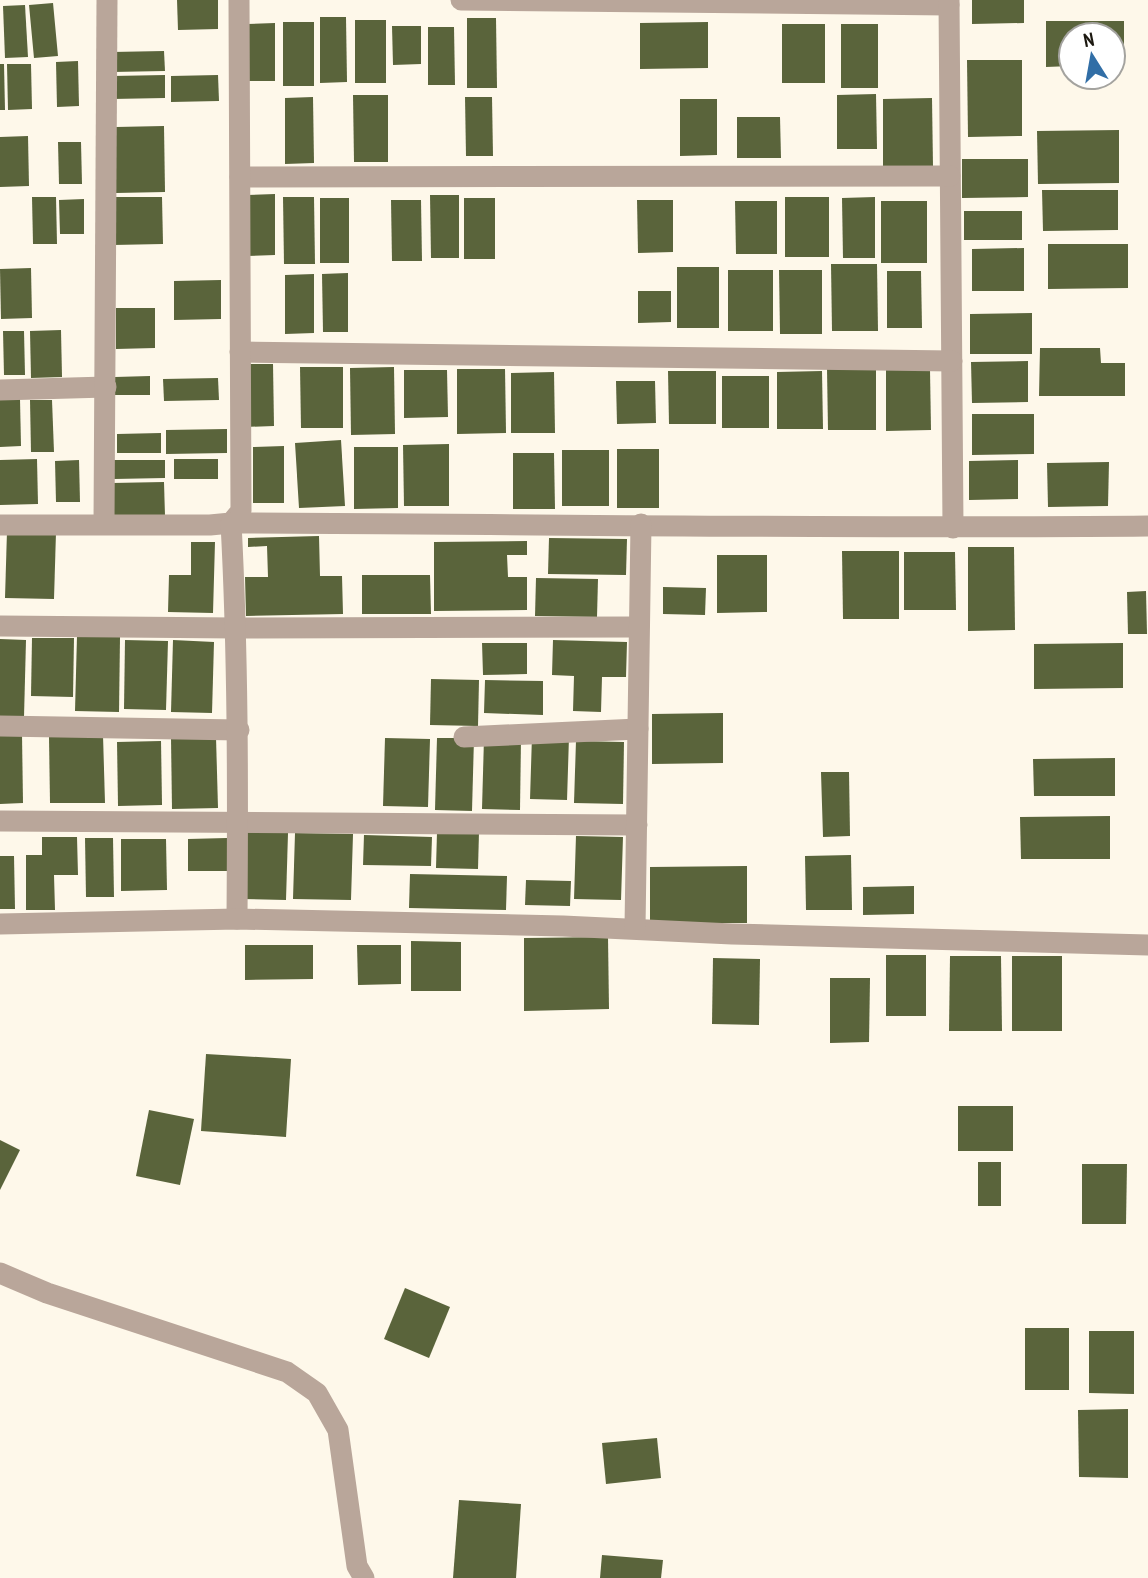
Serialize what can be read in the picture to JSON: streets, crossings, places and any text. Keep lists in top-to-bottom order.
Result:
{
  "north": "top"
}
